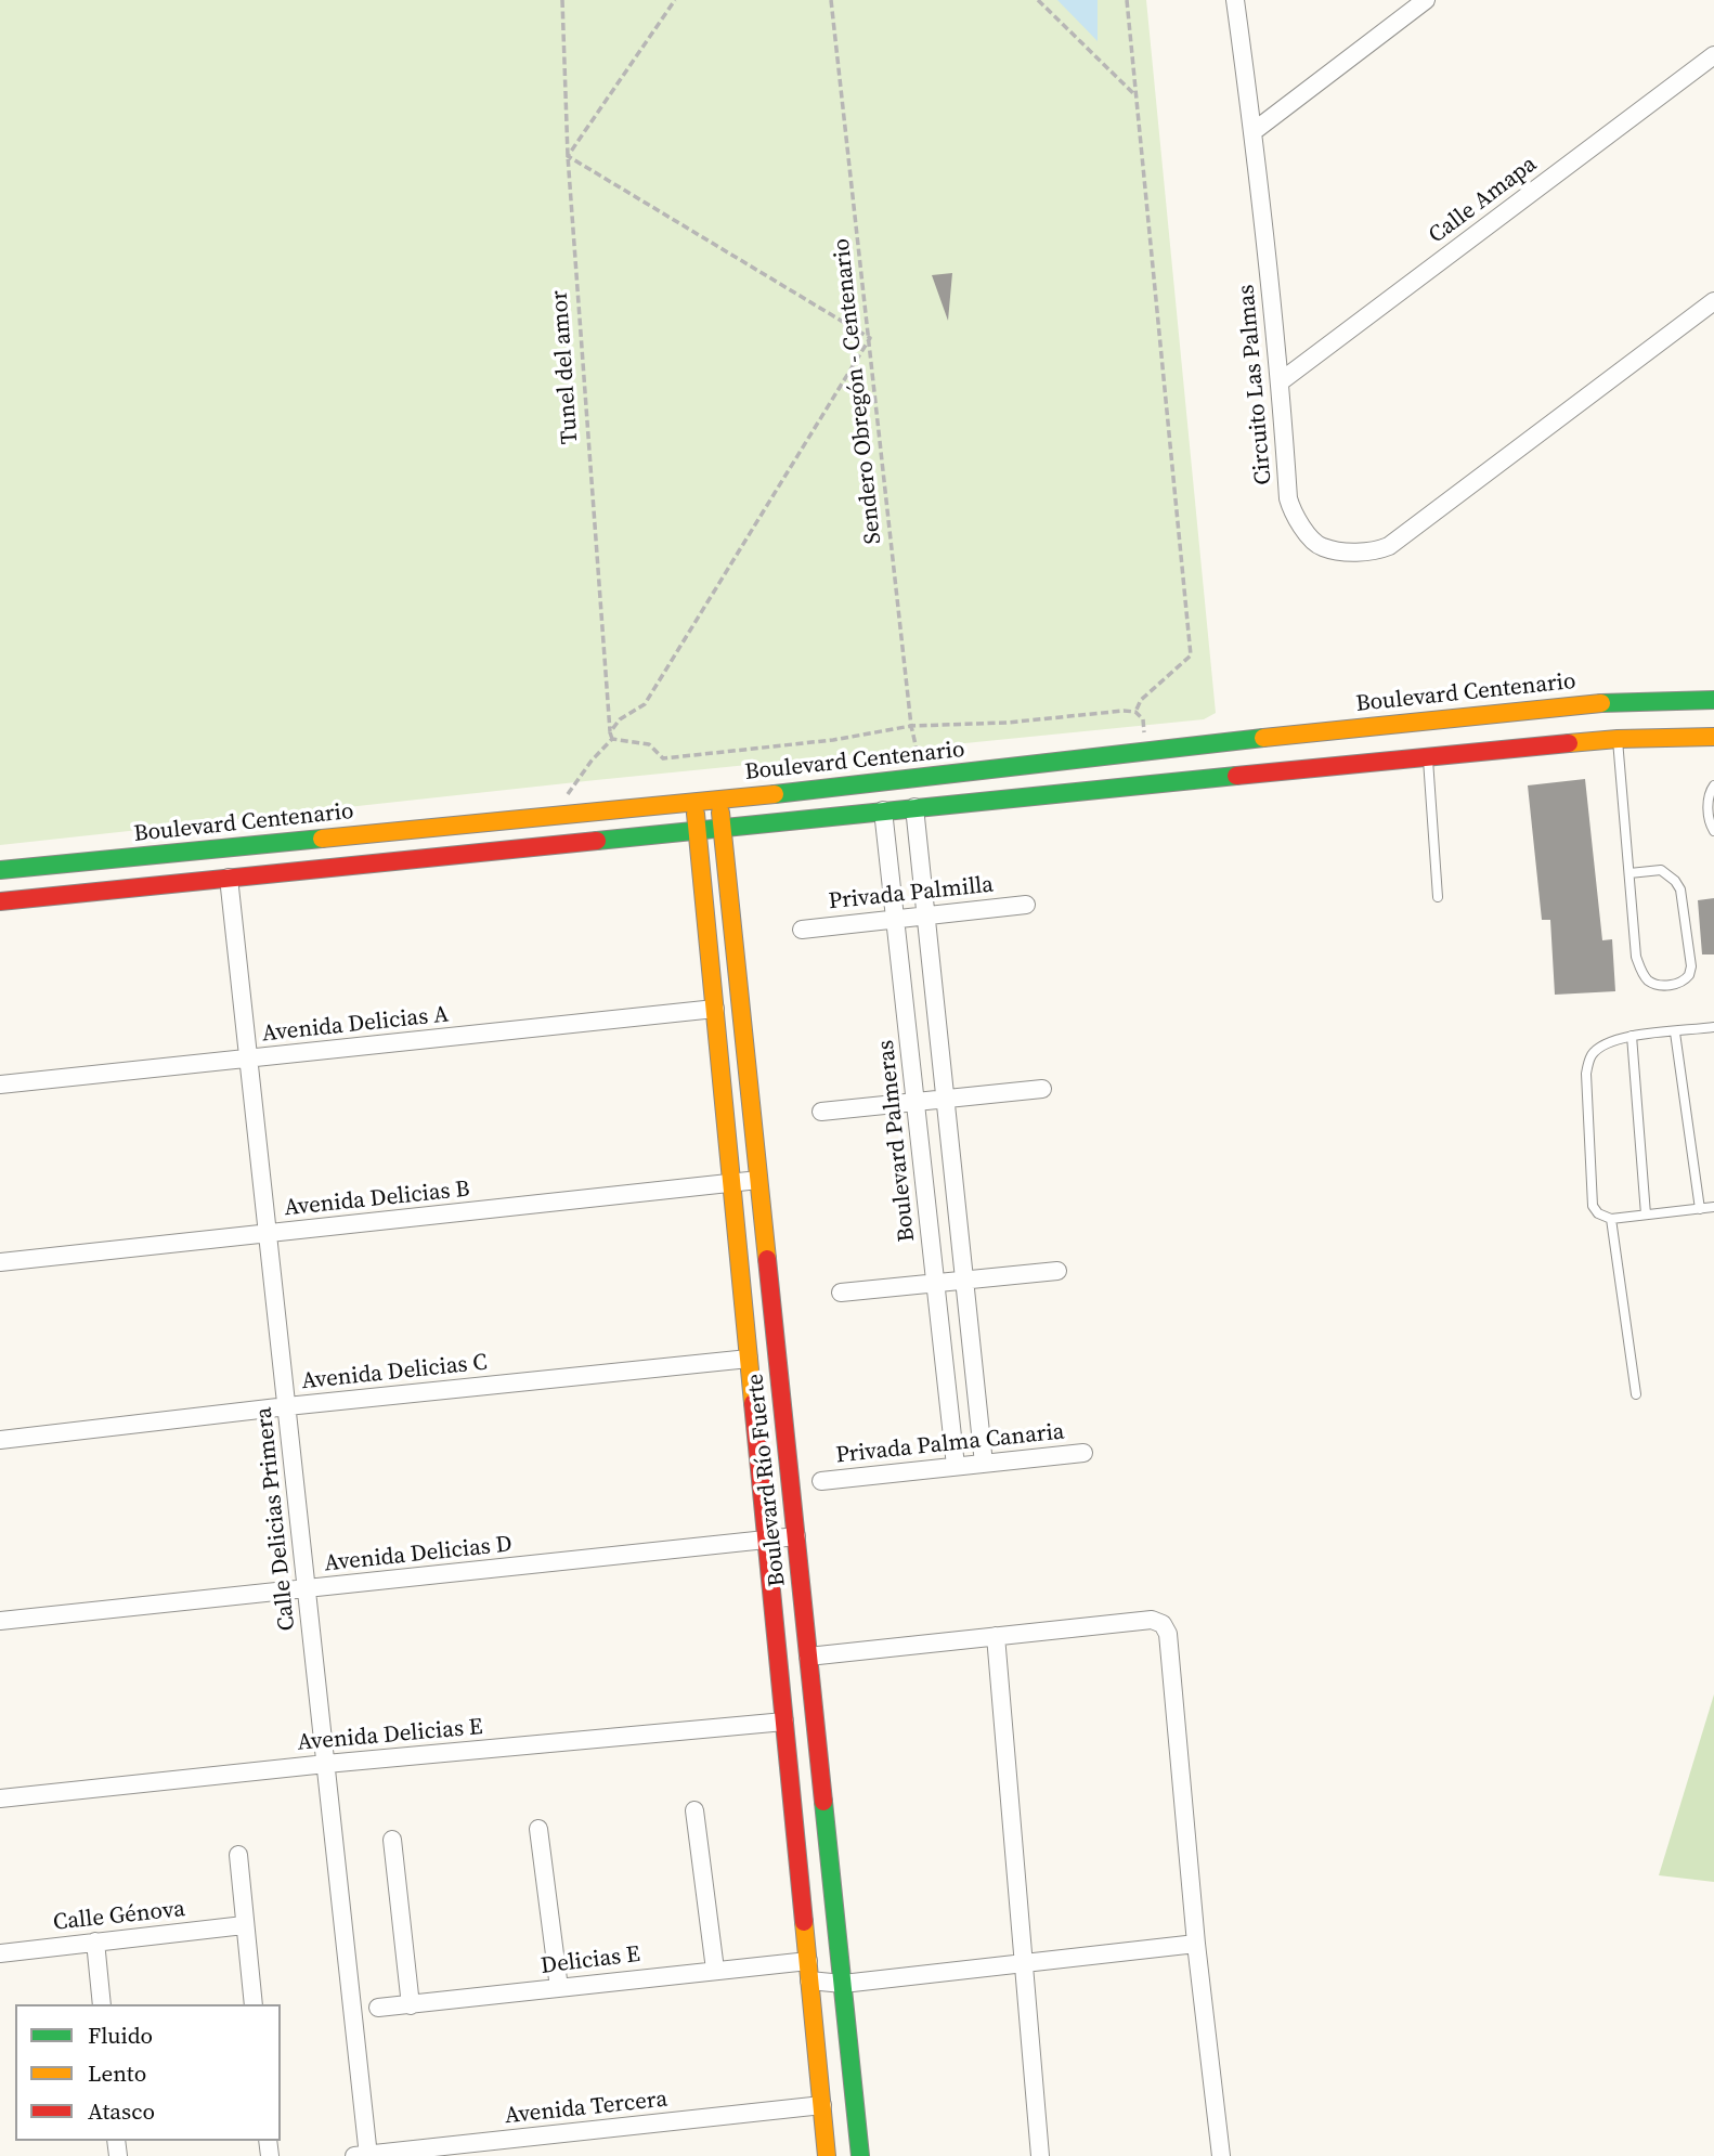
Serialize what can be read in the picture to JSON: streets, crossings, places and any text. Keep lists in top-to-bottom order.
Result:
{
  "streets": {
    "main road": ["Boulevard Centenario", "Boulevard Río Fuerte"],
    "street": [
      "Calle Amapa",
      "Circuito Las Palmas",
      "Privada Palmilla",
      "Avenida Delicias A",
      "Boulevard Palmeras",
      "Avenida Delicias B",
      "Avenida Delicias C",
      "Privada Palma Canaria",
      "Calle Delicias Primera",
      "Avenida Delicias D",
      "Avenida Delicias E",
      "Calle Génova",
      "Delicias E",
      "Avenida Tercera"
    ],
    "path": ["Tunel del amor", "Sendero Obregón - Centenario"]
  },
  "crossings": [
    ["Calle Amapa", "Circuito Las Palmas"],
    ["Sendero Obregón - Centenario", "Boulevard Centenario"],
    ["Boulevard Centenario", "Boulevard Río Fuerte"],
    ["Privada Palmilla", "Boulevard Palmeras"],
    ["Avenida Delicias A", "Boulevard Río Fuerte"],
    ["Avenida Delicias A", "Calle Delicias Primera"],
    ["Boulevard Palmeras", "Privada Palma Canaria"],
    ["Avenida Delicias B", "Boulevard Río Fuerte"],
    ["Avenida Delicias B", "Calle Delicias Primera"],
    ["Avenida Delicias C", "Boulevard Río Fuerte"],
    ["Avenida Delicias C", "Calle Delicias Primera"],
    ["Boulevard Río Fuerte", "Avenida Delicias D"],
    ["Boulevard Río Fuerte", "Avenida Delicias E"],
    ["Boulevard Río Fuerte", "Delicias E"],
    ["Boulevard Río Fuerte", "Avenida Tercera"],
    ["Calle Delicias Primera", "Avenida Delicias D"],
    ["Calle Delicias Primera", "Avenida Delicias E"],
    ["Calle Delicias Primera", "Avenida Tercera"]
  ],
  "legend": ["Fluido", "Lento", "Atasco"]
}
